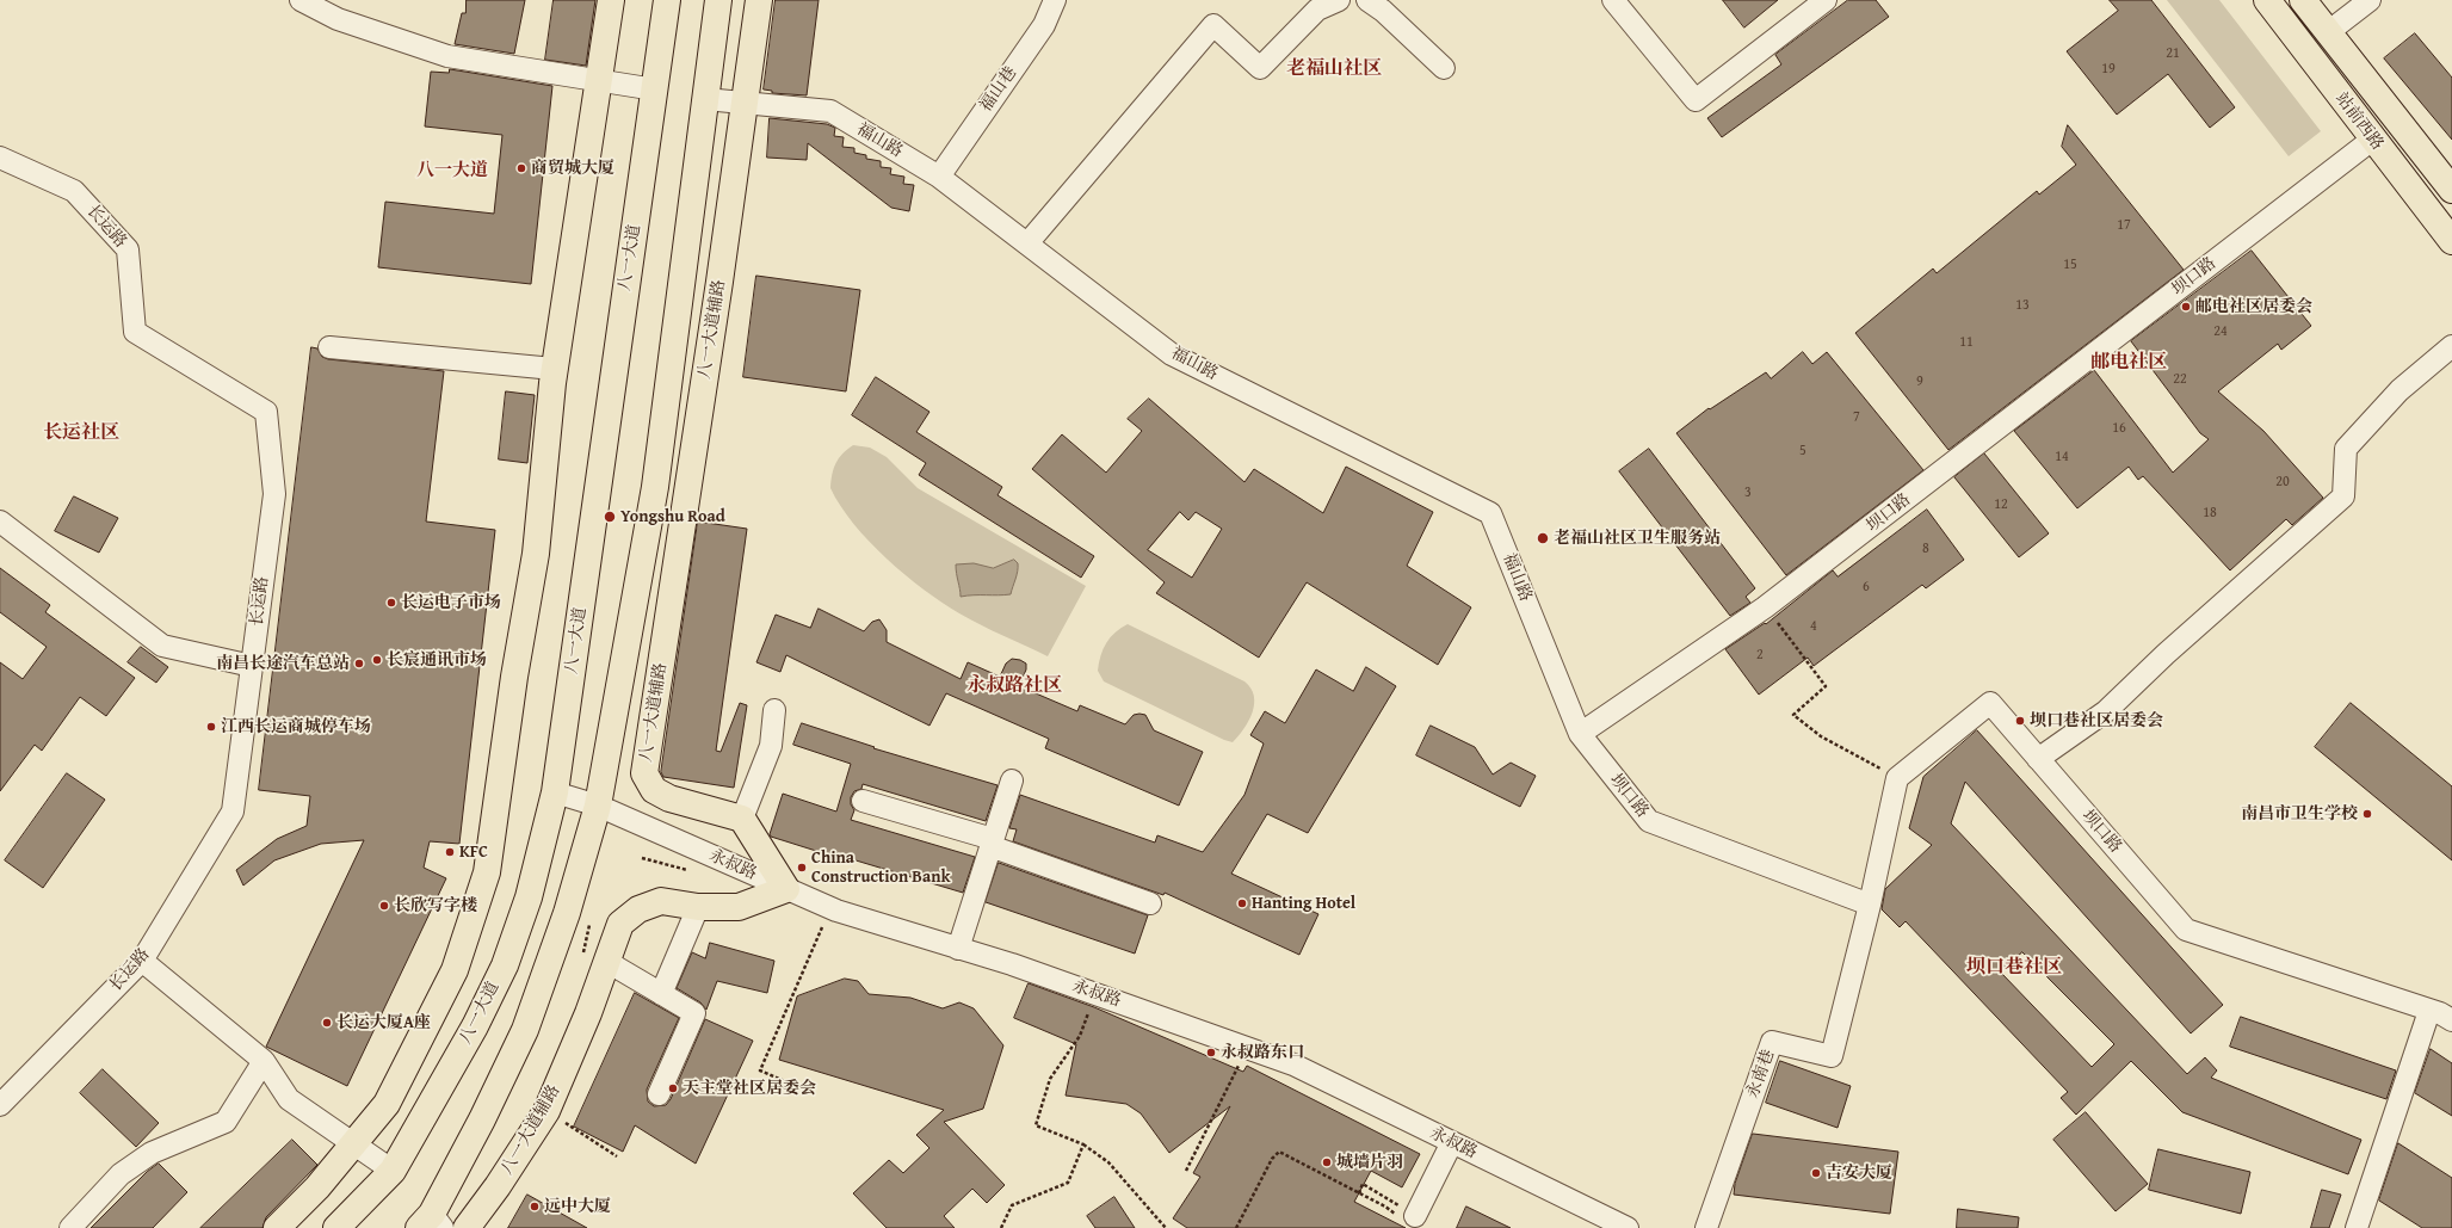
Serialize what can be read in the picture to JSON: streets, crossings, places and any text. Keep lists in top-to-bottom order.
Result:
{
  "streets": {
    "main road": ["站前西路", "八一大道", "八一大道辅路"],
    "street": [
      "福山巷",
      "福山路",
      "长运路",
      "坝口路",
      "永叔路",
      "永南巷"
    ]
  },
  "crossings": [
    ["福山巷", "福山路"],
    ["站前西路", "坝口路"],
    ["福山路", "坝口路"],
    ["福山路", "八一大道辅路"],
    ["八一大道", "永叔路"],
    ["坝口路", "永南巷"],
    ["八一大道辅路", "永叔路"]
  ],
  "districts": [
    "老福山社区",
    "八一大道",
    "邮电社区",
    "长运社区",
    "永叔路社区",
    "坝口巷社区"
  ],
  "places": [
    "商贸城大厦",
    "邮电社区居委会",
    "Yongshu Road",
    "老福山社区卫生服务站",
    "长运电子市场",
    "长宸通讯市场",
    "南昌长途汽车总站",
    "坝口巷社区居委会",
    "江西长运商城停车场",
    "南昌市卫生学校",
    "KFC",
    "China Construction Bank",
    "Hanting Hotel",
    "长欣写字楼",
    "长运大厦A座",
    "永叔路东口",
    "天主堂社区居委会",
    "城墙片羽",
    "吉安大厦",
    "远中大厦"
  ],
  "house_numbers": [
    "21",
    "19",
    "17",
    "15",
    "13",
    "24",
    "11",
    "22",
    "9",
    "7",
    "16",
    "5",
    "14",
    "20",
    "3",
    "12",
    "18",
    "8",
    "6",
    "4",
    "2"
  ]
}
